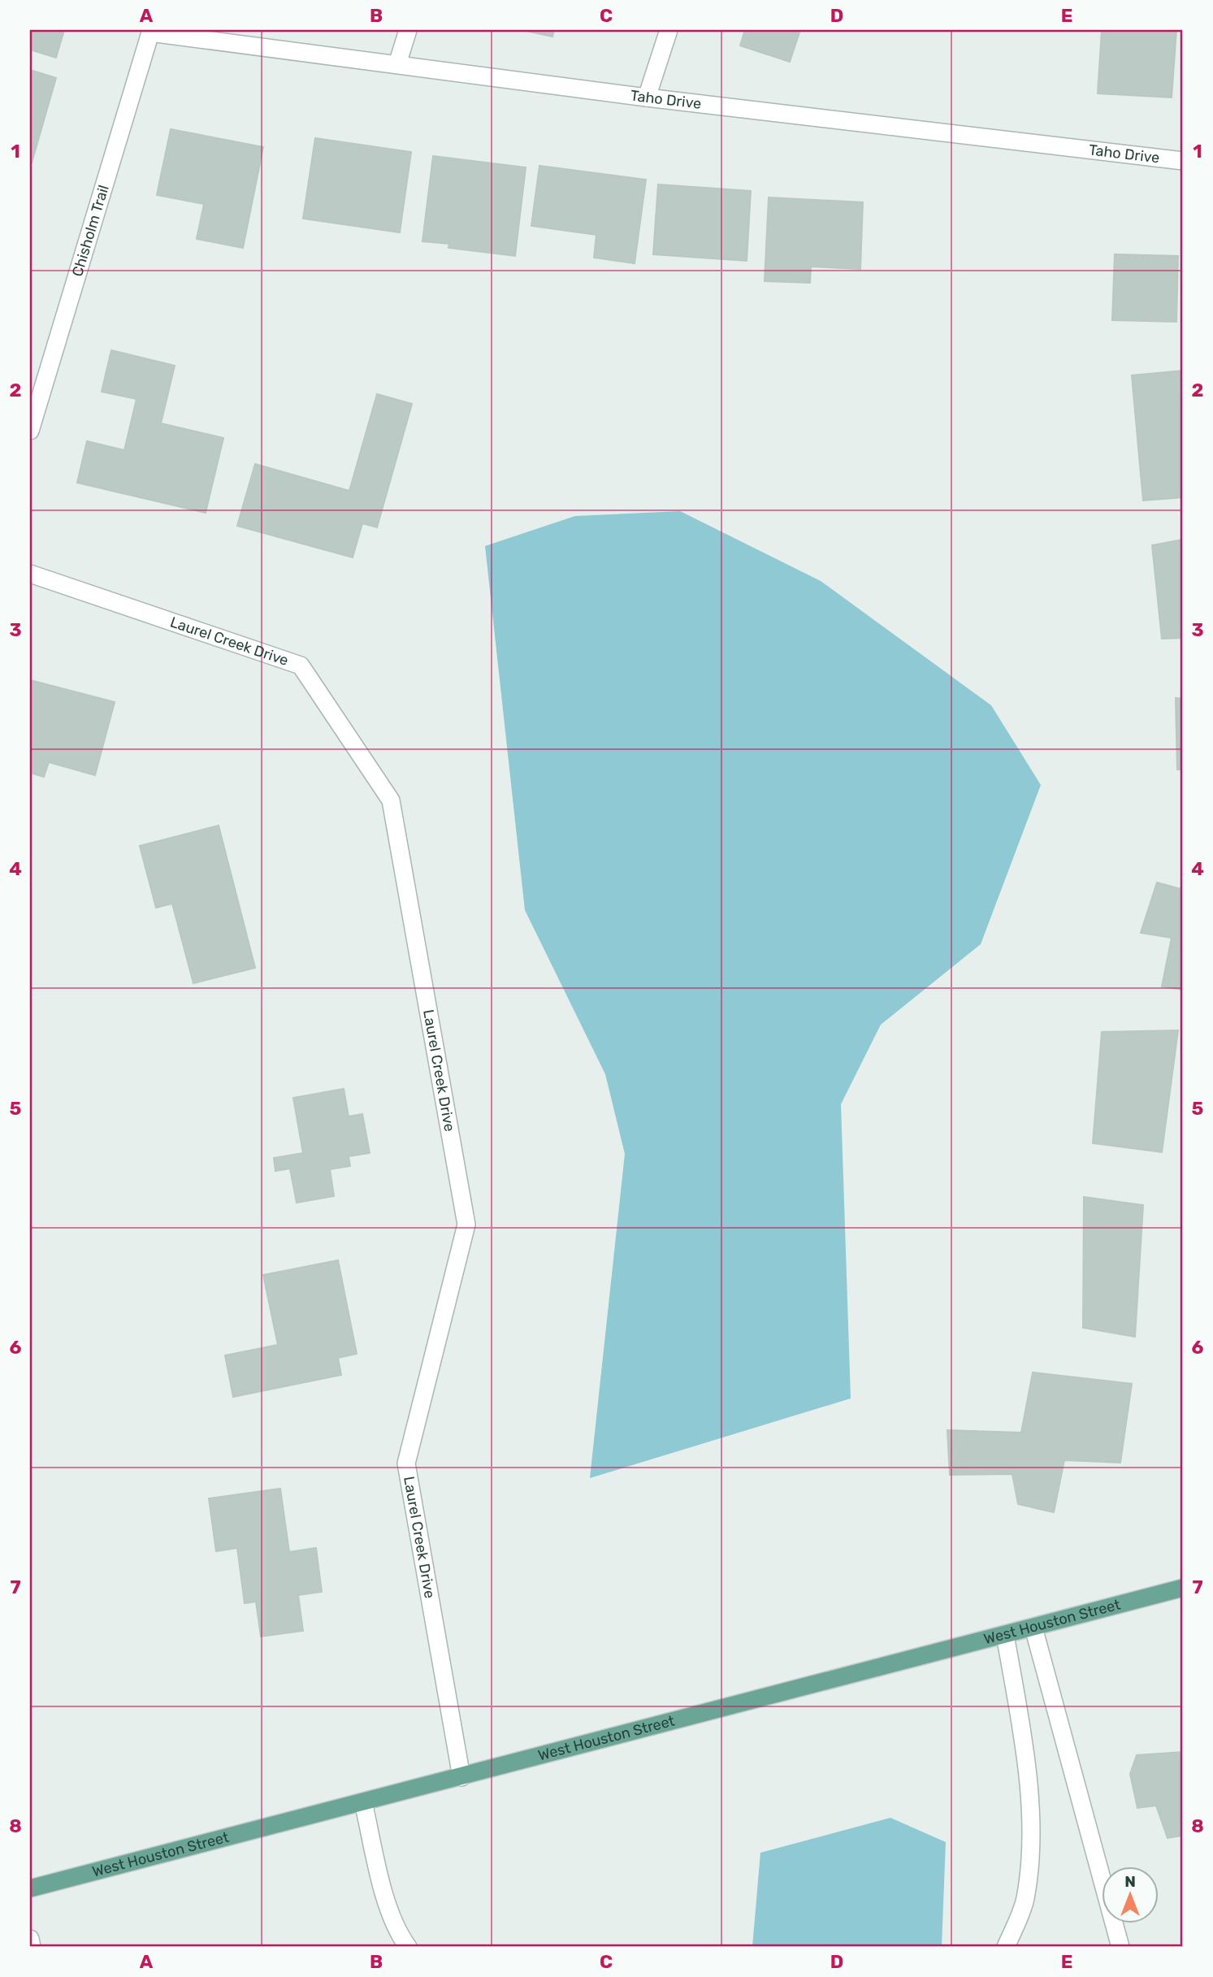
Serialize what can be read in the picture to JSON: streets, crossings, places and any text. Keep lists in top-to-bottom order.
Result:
{
  "streets": {
    "main road": ["West Houston Street"],
    "street": ["Taho Drive", "Chisholm Trail", "Laurel Creek Drive"]
  },
  "crossings": [
    ["Taho Drive", "Chisholm Trail"],
    ["Laurel Creek Drive", "West Houston Street"]
  ],
  "north": "top",
  "grid": {
    "columns": [
      "A",
      "B",
      "C",
      "D",
      "E"
    ],
    "rows": [
      "1",
      "2",
      "3",
      "4",
      "5",
      "6",
      "7",
      "8"
    ]
  }
}
